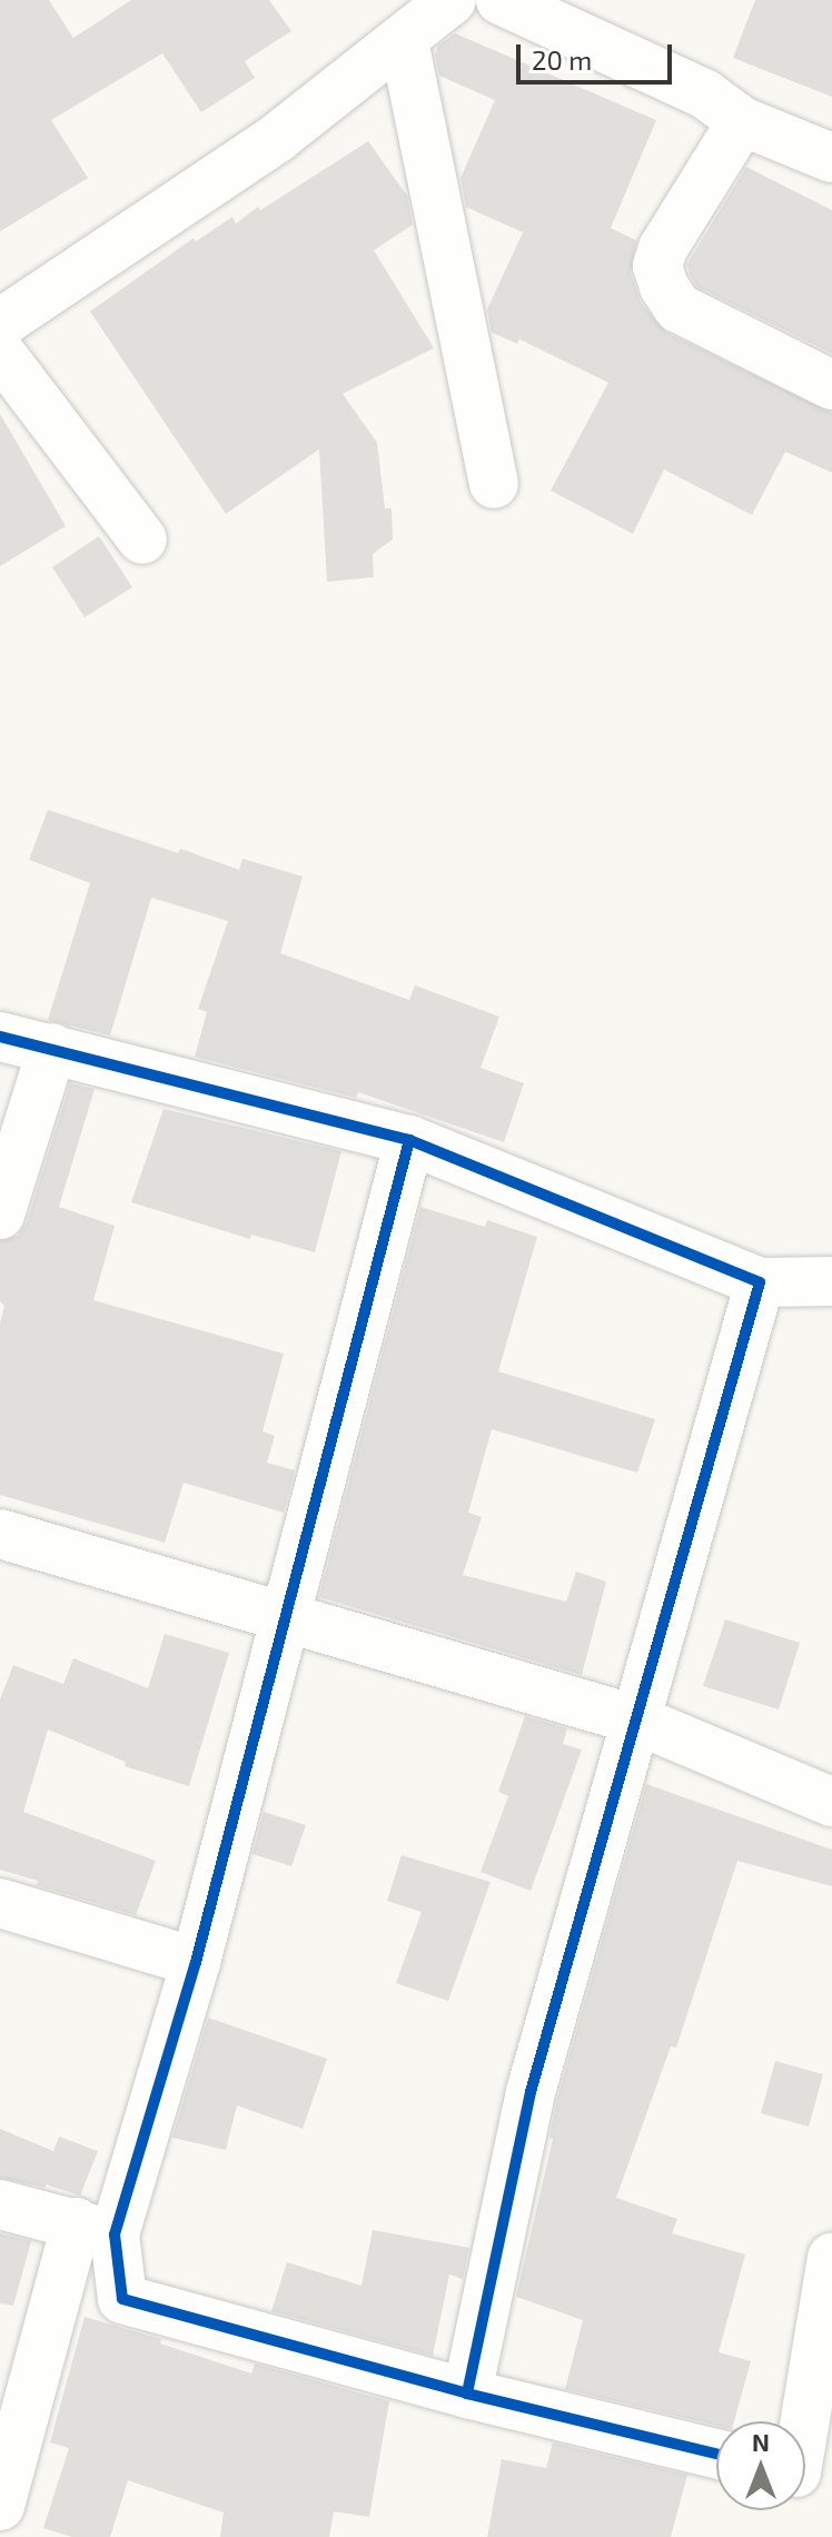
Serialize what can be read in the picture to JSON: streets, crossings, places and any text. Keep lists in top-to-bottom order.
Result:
{
  "scale_bar": "20 m",
  "north": "top"
}
